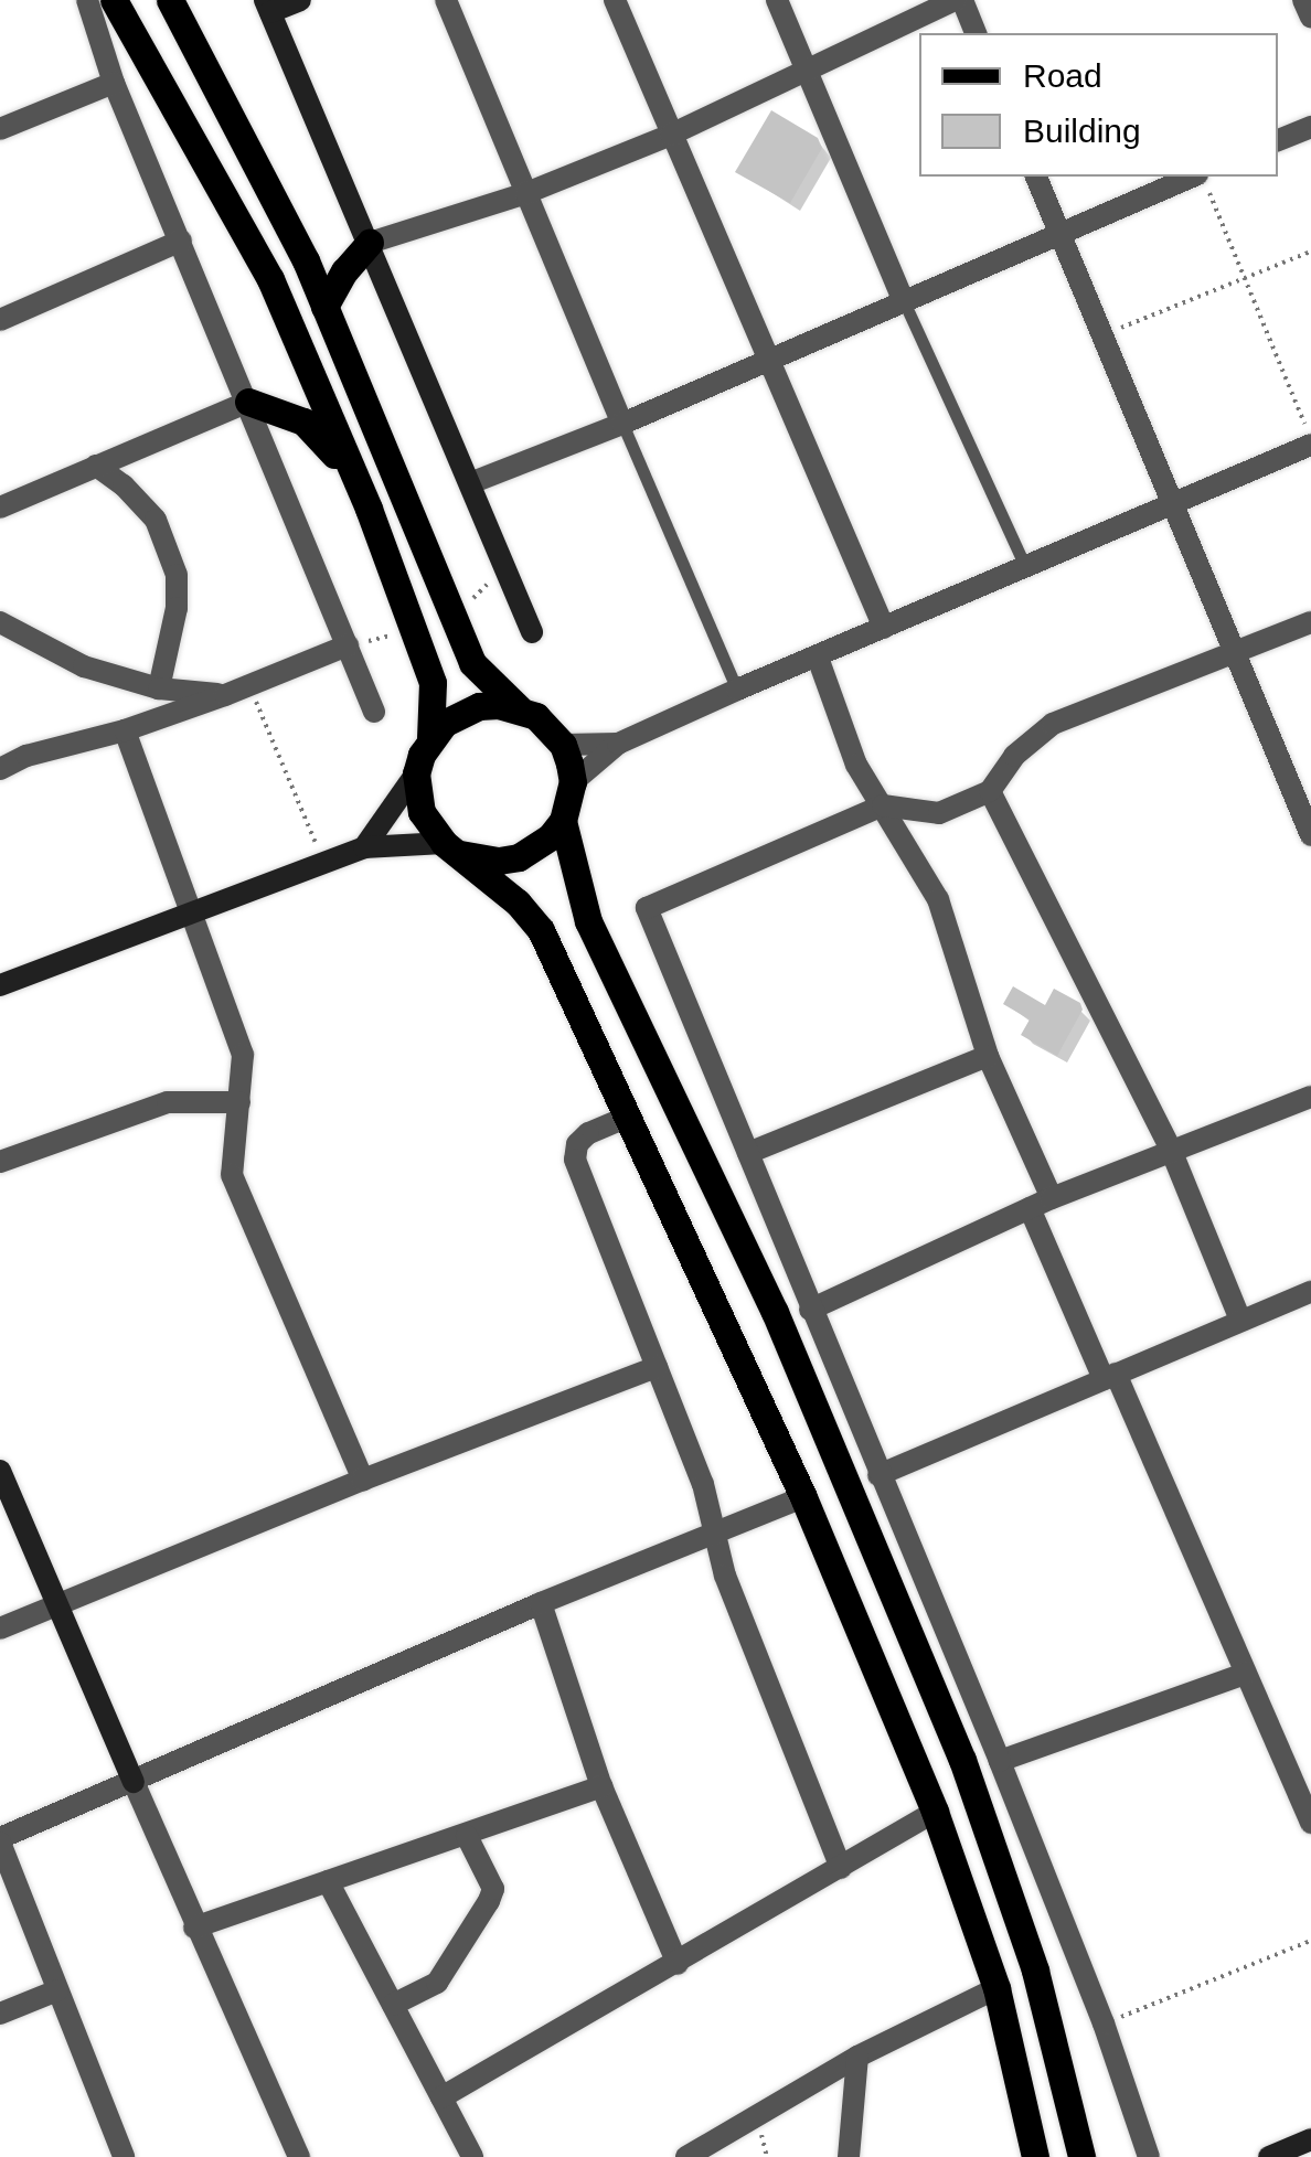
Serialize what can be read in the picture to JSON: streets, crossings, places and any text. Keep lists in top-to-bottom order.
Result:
{
  "legend": ["Road", "Building"]
}
